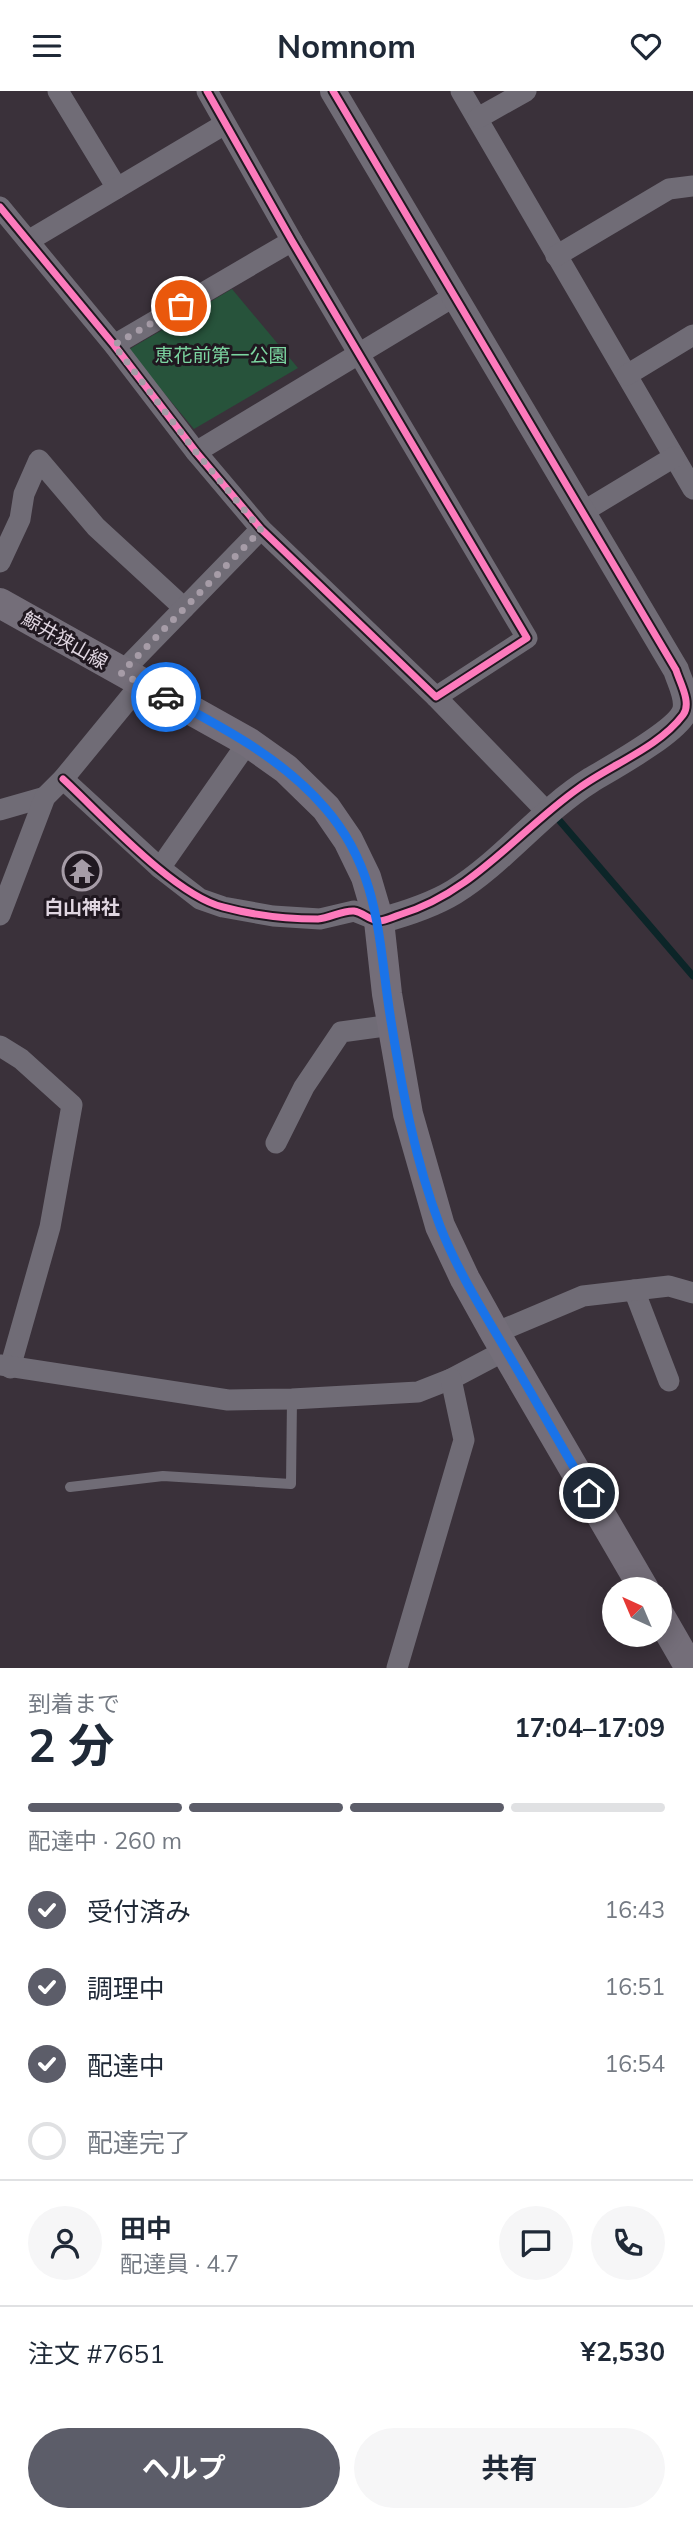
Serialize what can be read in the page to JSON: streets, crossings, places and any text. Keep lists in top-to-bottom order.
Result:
{
  "streets": {
    "main road": ["鯨井狭山線"]
  },
  "parks": ["恵花前第一公園"],
  "places": {
    "temple": ["白山神社"]
  },
  "north": "top left",
  "page": {
    "header": "Nomnom",
    "heading": ["2 分", "到着まで", "17:04–17:09"],
    "panel": [
      "田中",
      "配達員 · 4.7",
      "注文 #7651",
      "¥2,530"
    ],
    "bar": "配達中 · 260 m",
    "list": [
      ["受付済み", "16:43"],
      ["調理中", "16:51"],
      ["配達中", "16:54"],
      "配達完了"
    ],
    "buttons": ["ヘルプ", "共有"]
  }
}
